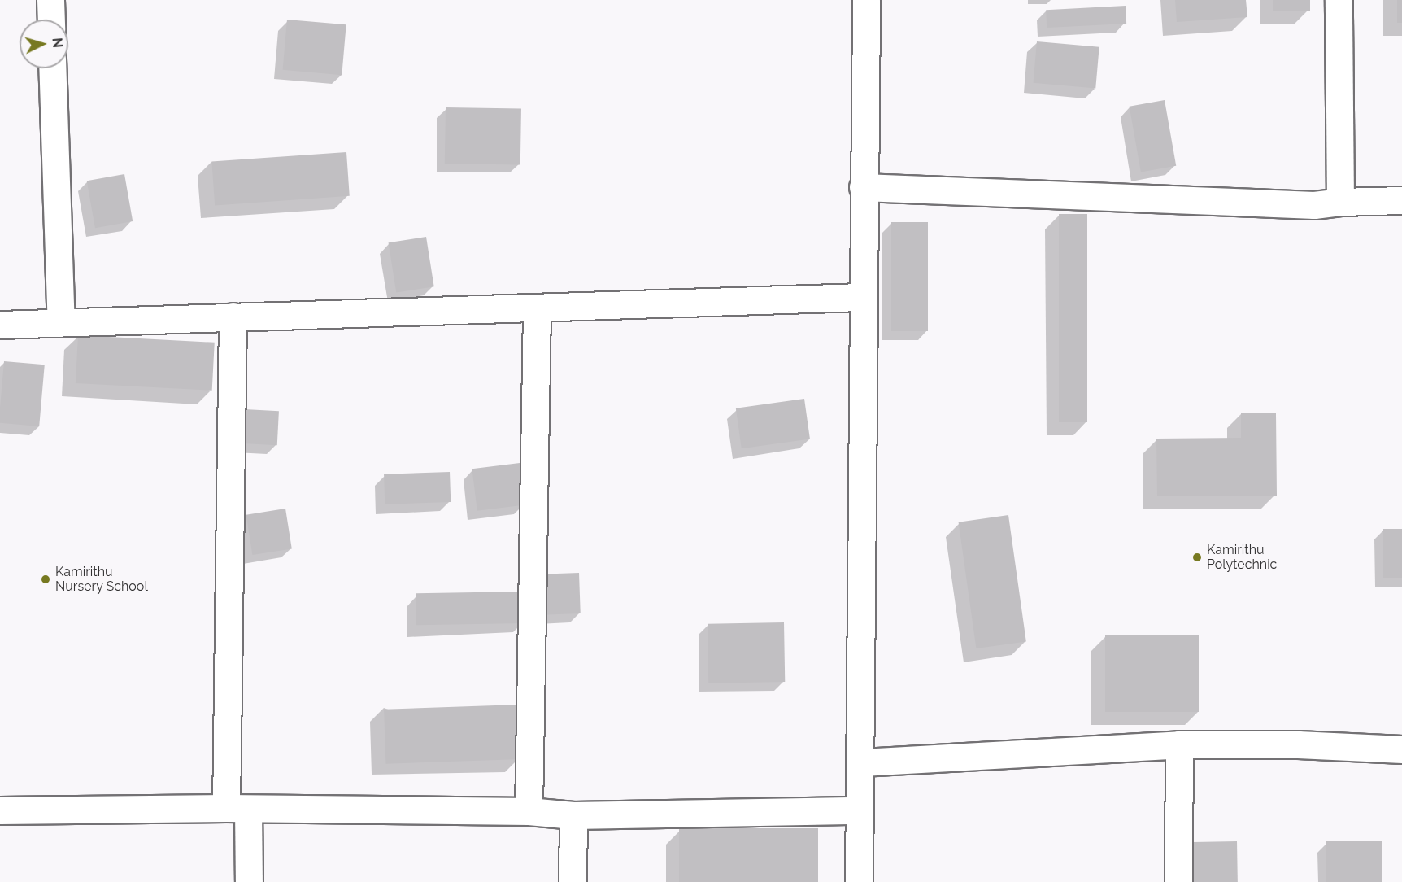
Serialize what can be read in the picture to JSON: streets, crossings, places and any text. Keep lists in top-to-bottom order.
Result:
{
  "places": ["Kamirithu Polytechnic", "Kamirithu Nursery School"],
  "north": "right"
}
